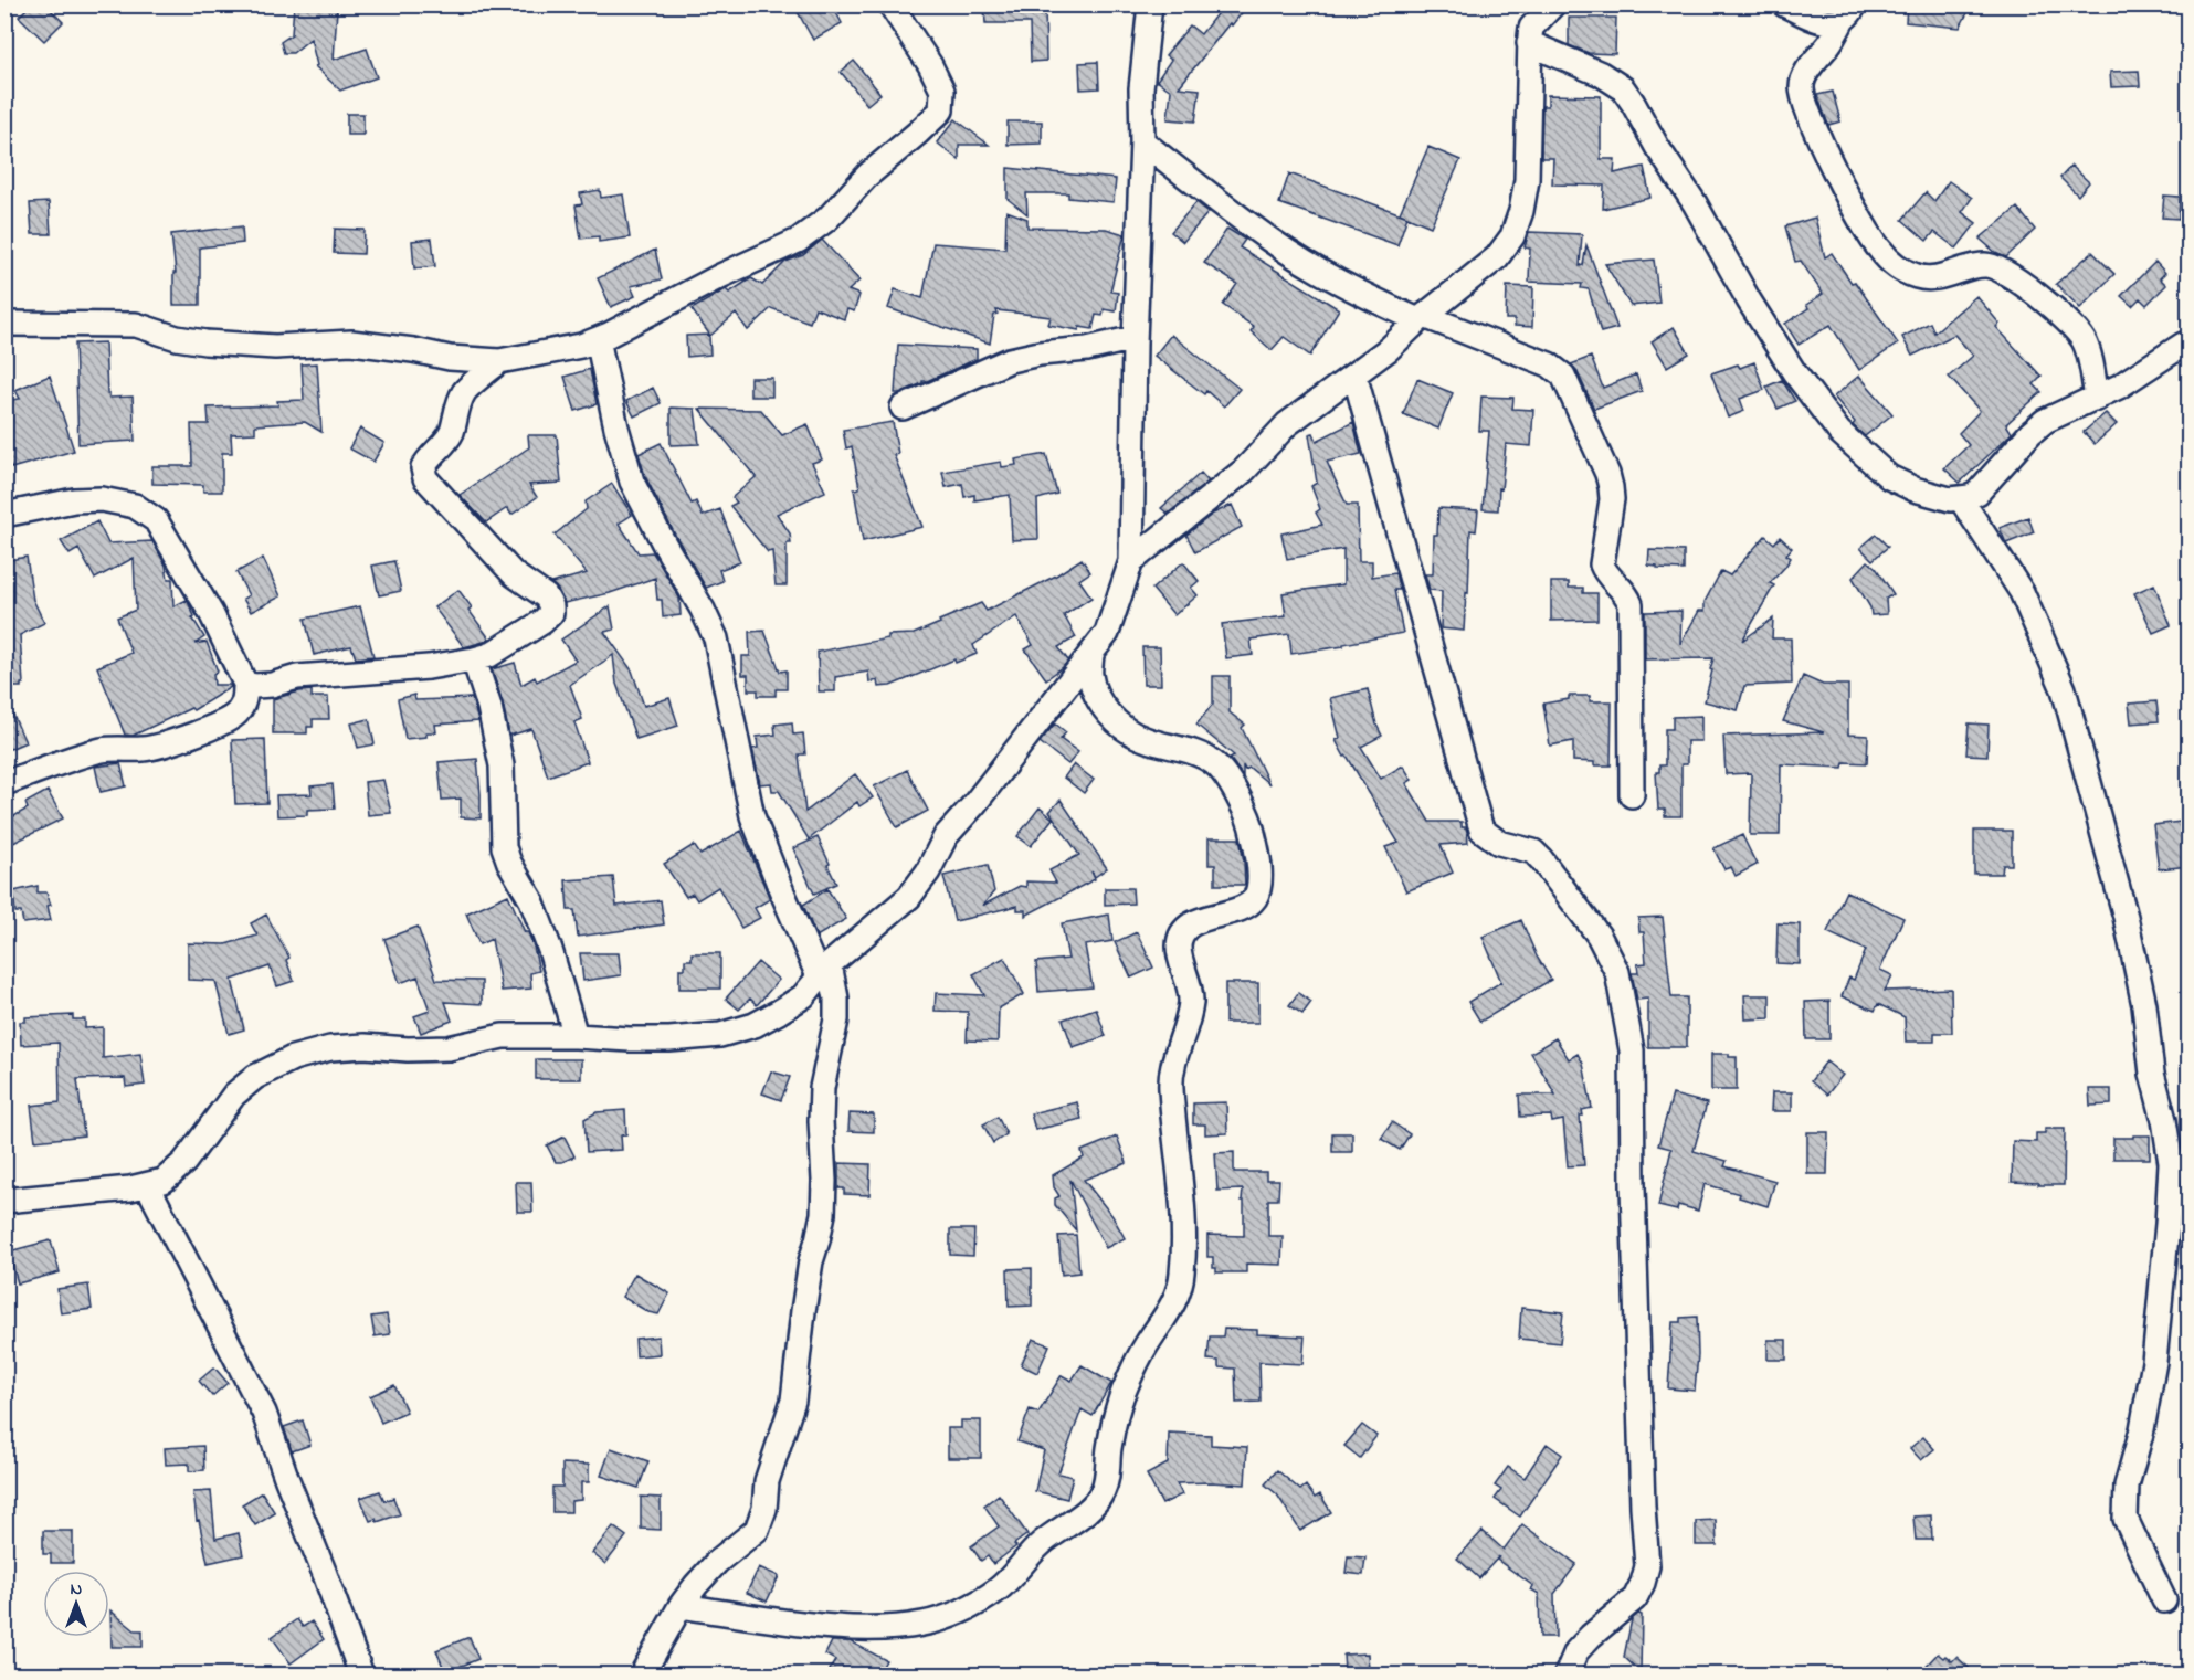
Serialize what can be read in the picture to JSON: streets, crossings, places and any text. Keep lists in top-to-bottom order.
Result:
{
  "north": "top"
}
